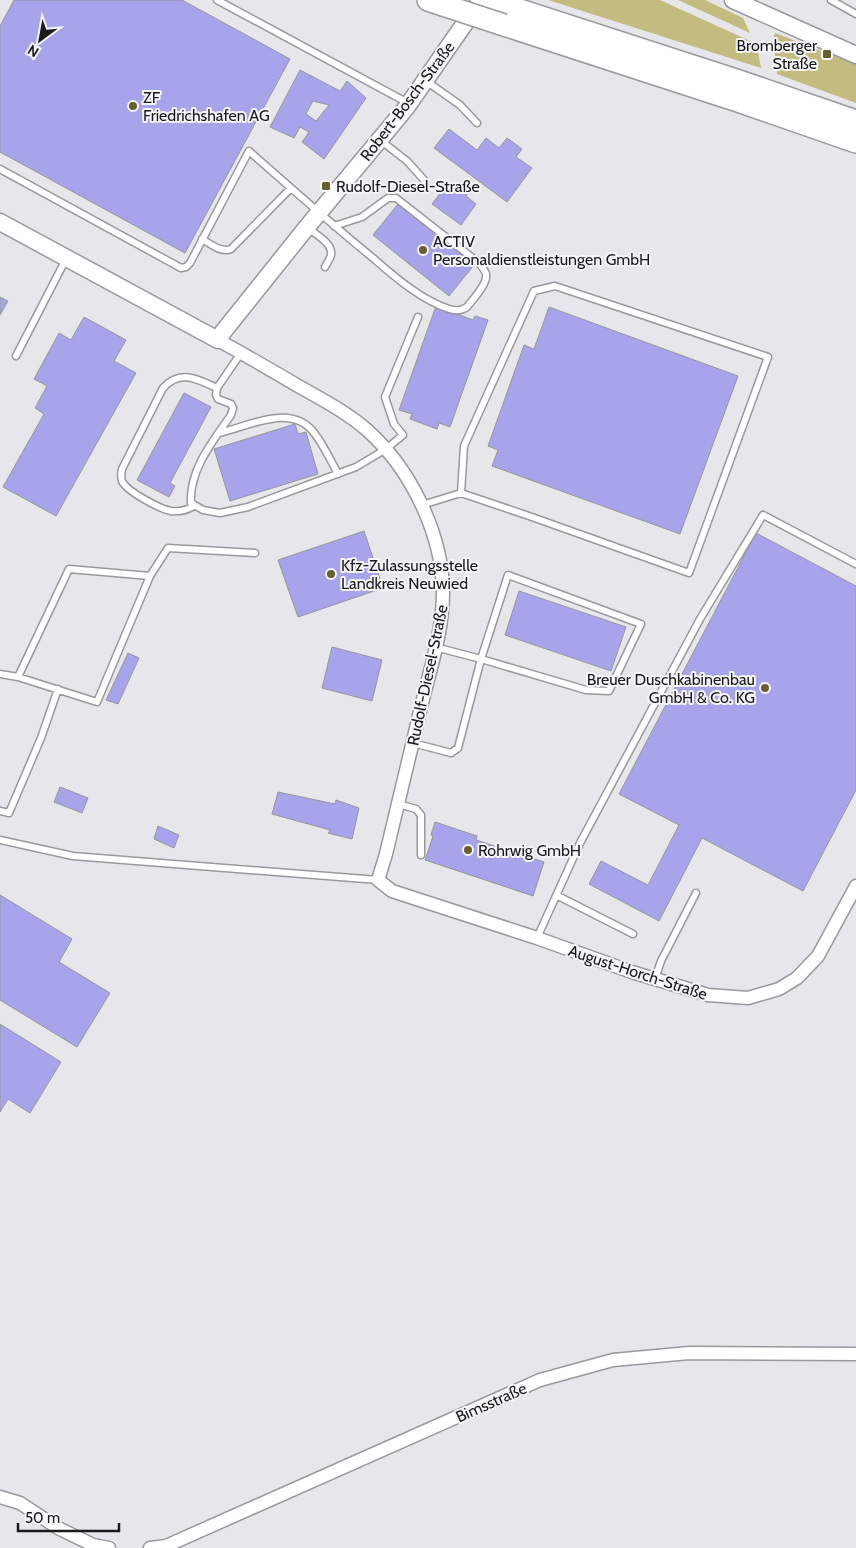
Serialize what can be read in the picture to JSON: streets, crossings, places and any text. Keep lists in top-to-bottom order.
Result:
{
  "streets": {
    "street": [
      "Robert-Bosch-Straße",
      "Rudolf-Diesel-Straße",
      "August-Horch-Straße",
      "Bimsstraße"
    ]
  },
  "crossings": [
    ["Robert-Bosch-Straße", "Rudolf-Diesel-Straße"],
    ["Rudolf-Diesel-Straße", "August-Horch-Straße"]
  ],
  "places": {
    "transit": ["Bromberger Straße", "Rudolf-Diesel-Straße"],
    "other": [
      "ZF Friedrichshafen AG",
      "ACTIV Personaldienstleistungen GmbH",
      "Kfz-Zulassungsstelle Landkreis Neuwied",
      "Breuer Duschkabinenbau GmbH & Co. KG",
      "Rohrwig GmbH"
    ]
  },
  "scale_bar": "50 m",
  "north": "bottom left"
}
